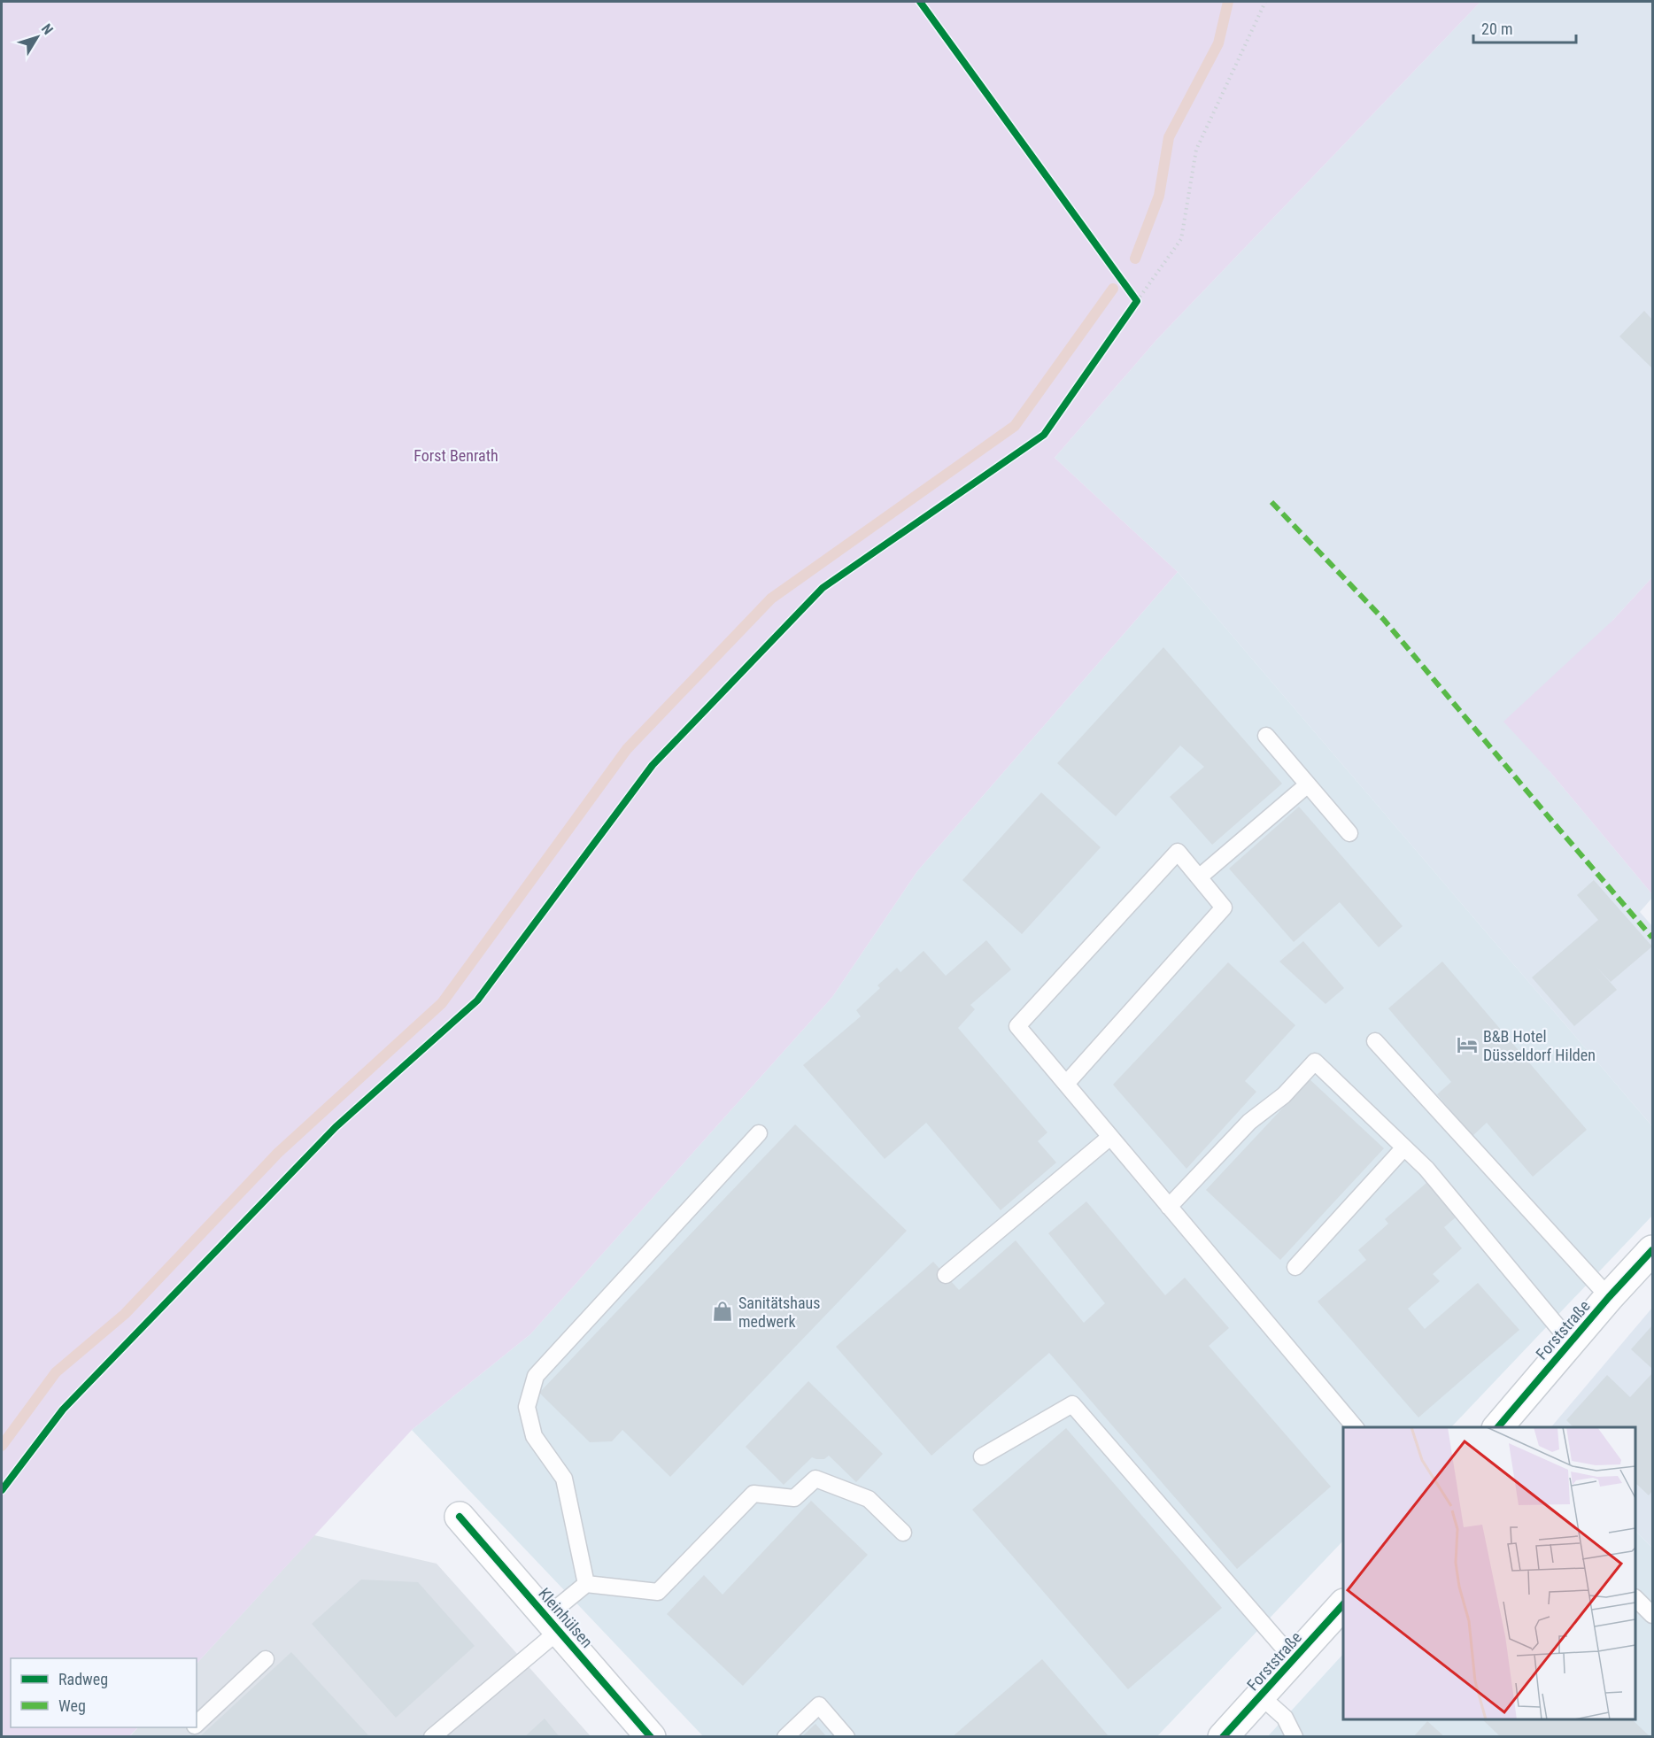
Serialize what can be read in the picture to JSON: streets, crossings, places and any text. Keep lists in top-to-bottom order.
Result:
{
  "streets": {
    "street": ["Forststraße", "Kleinhülsen"]
  },
  "parks": ["Forst Benrath"],
  "places": {
    "hotel": ["B&B Hotel Düsseldorf Hilden"],
    "shop": ["Sanitätshaus medwerk"]
  },
  "legend": ["Radweg", "Weg"],
  "scale_bar": "20 m",
  "north": "top right"
}
